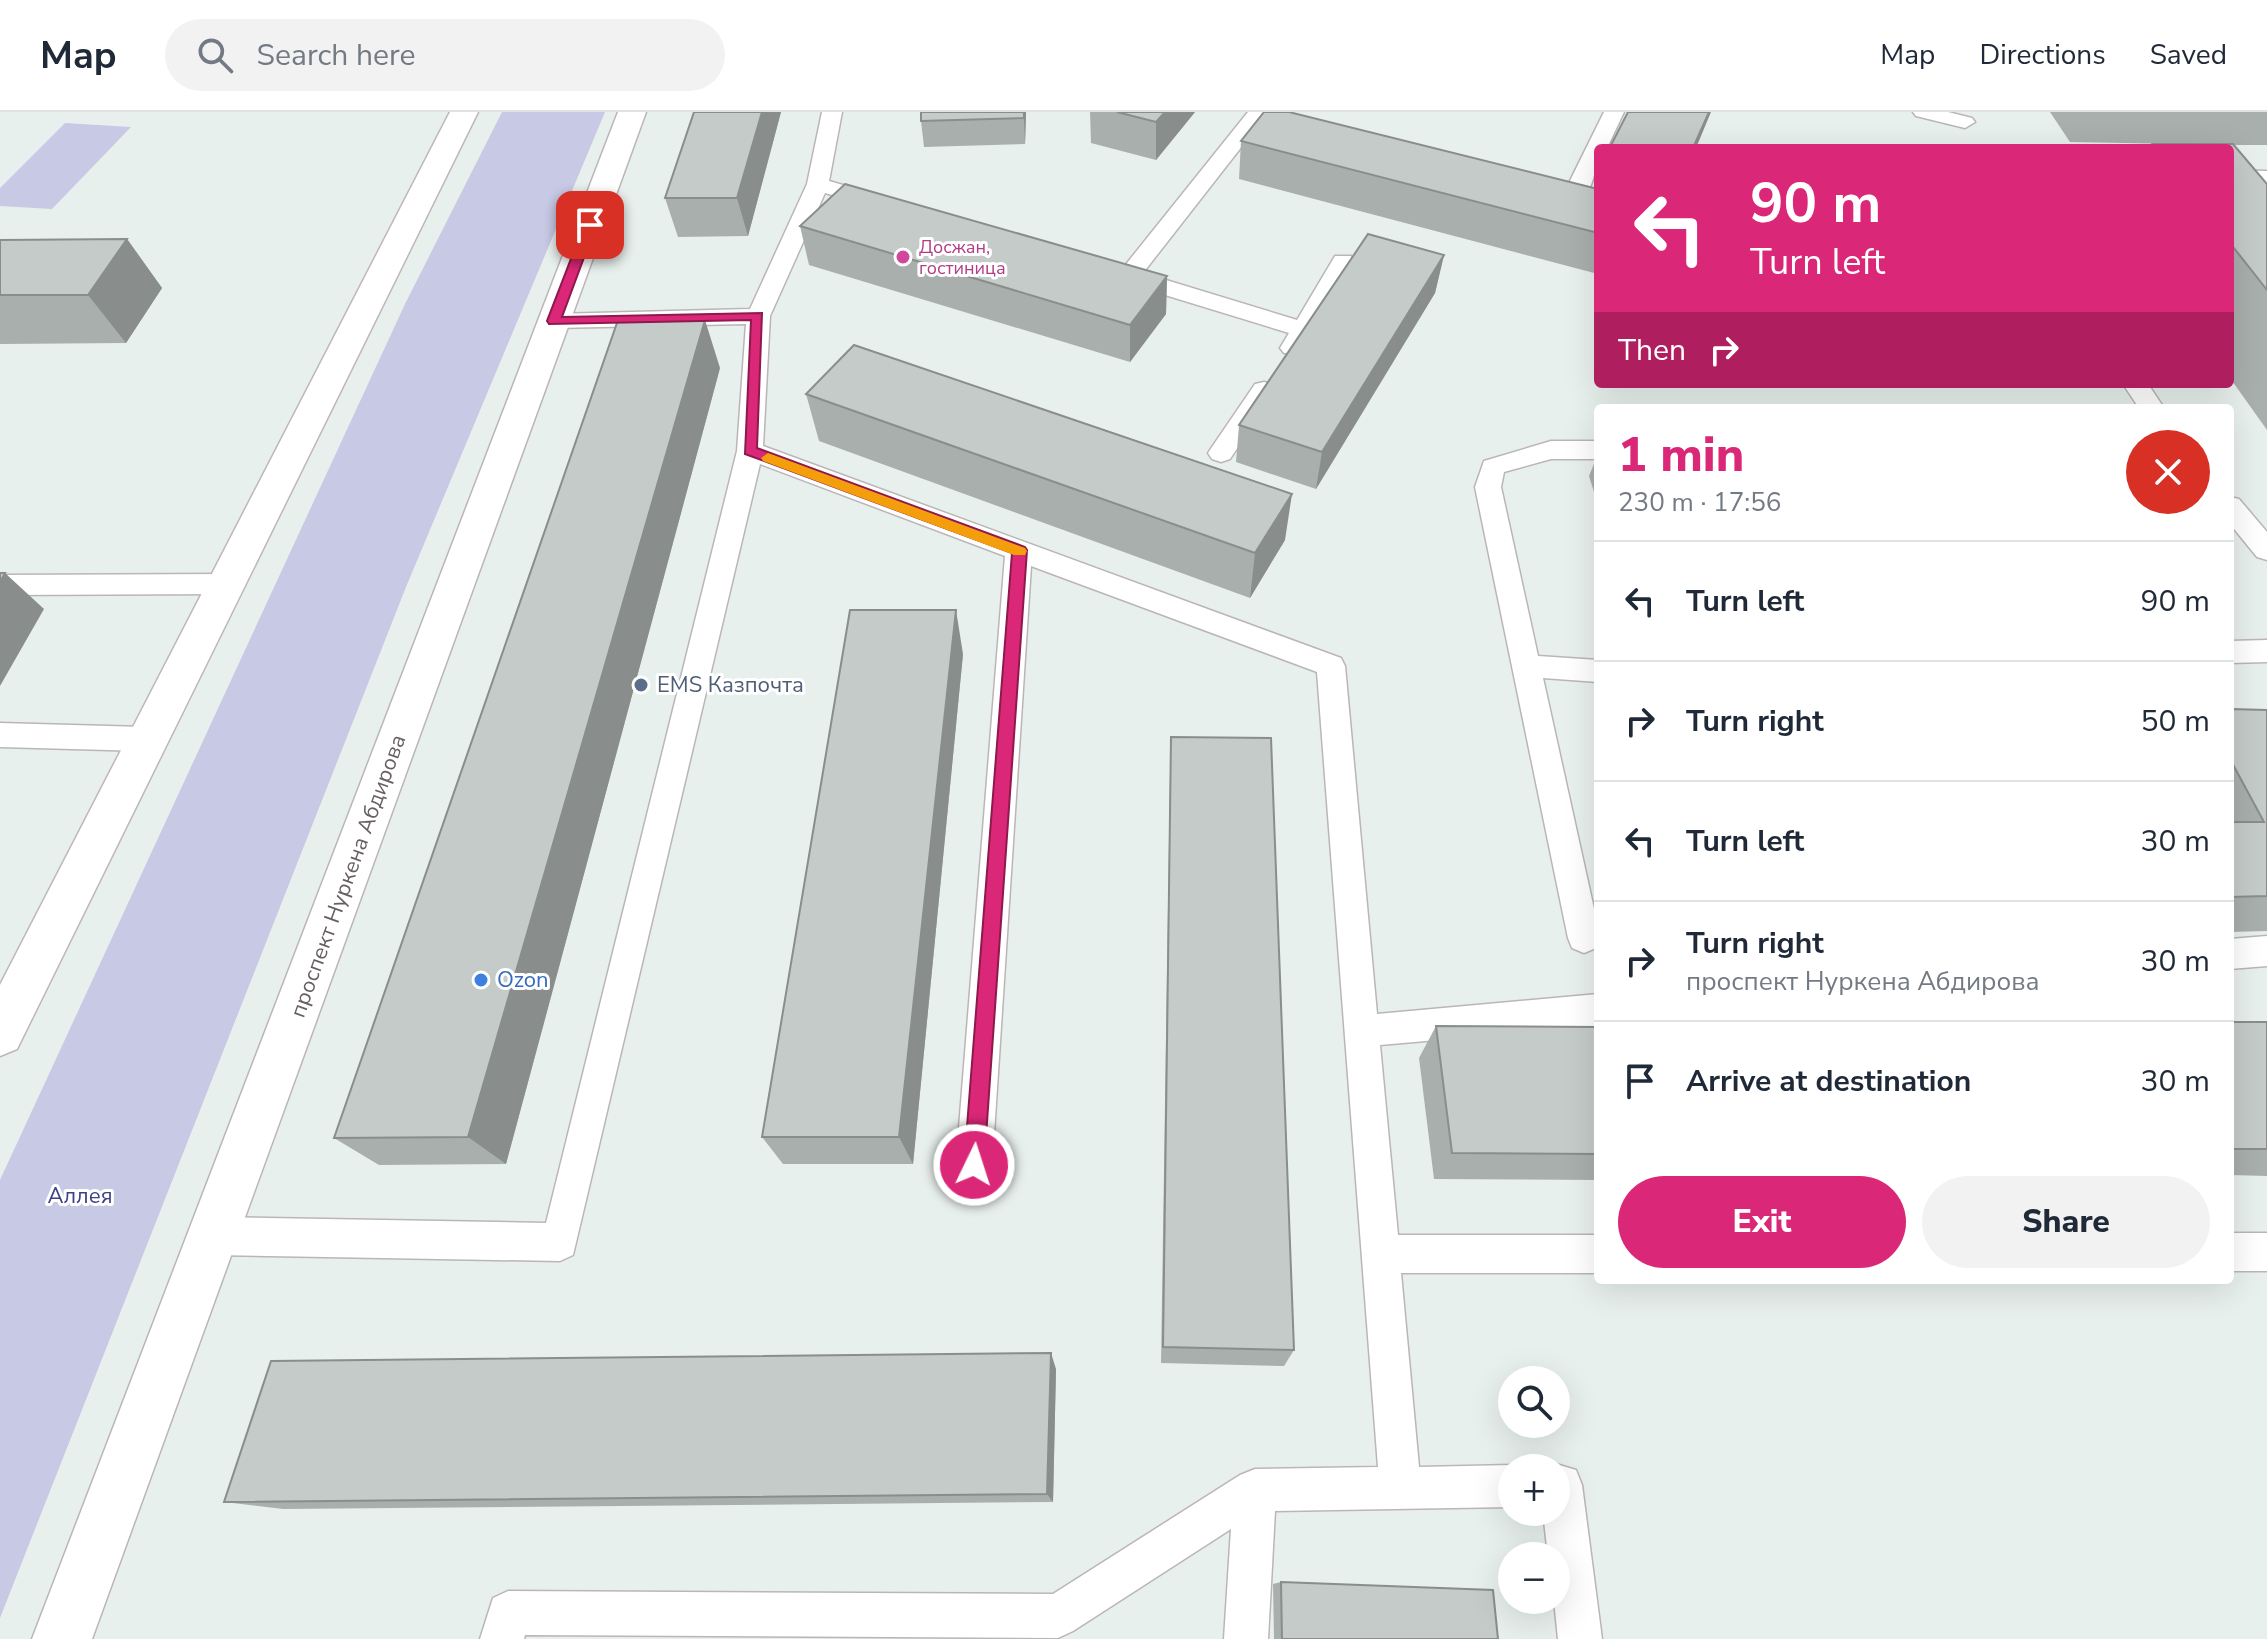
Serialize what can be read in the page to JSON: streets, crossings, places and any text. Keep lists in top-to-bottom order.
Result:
{
  "streets": {
    "street": ["проспект Нуркена Абдирова"]
  },
  "parks": ["Аллея"],
  "places": ["Досжан, гостиница", "EMS Казпочта", "Ozon"],
  "page": {
    "header": "Map",
    "search": "Search here",
    "nav": ["Map", "Directions", "Saved"],
    "turn": ["90 m", "Turn left"],
    "then": "Then",
    "heading": ["1 min", "230 m · 17:56"],
    "list": [
      {
        "name": "Turn left",
        "value": "90 m"
      },
      {
        "name": "Turn right",
        "value": "50 m"
      },
      {
        "name": "Turn left",
        "value": "30 m"
      },
      {
        "name": "Turn right",
        "note": "проспект Нуркена Абдирова",
        "value": "30 m"
      },
      {
        "name": "Arrive at destination",
        "value": "30 m"
      }
    ],
    "buttons": ["Exit", "Share"],
    "map_buttons": ["+", "−"]
  }
}
